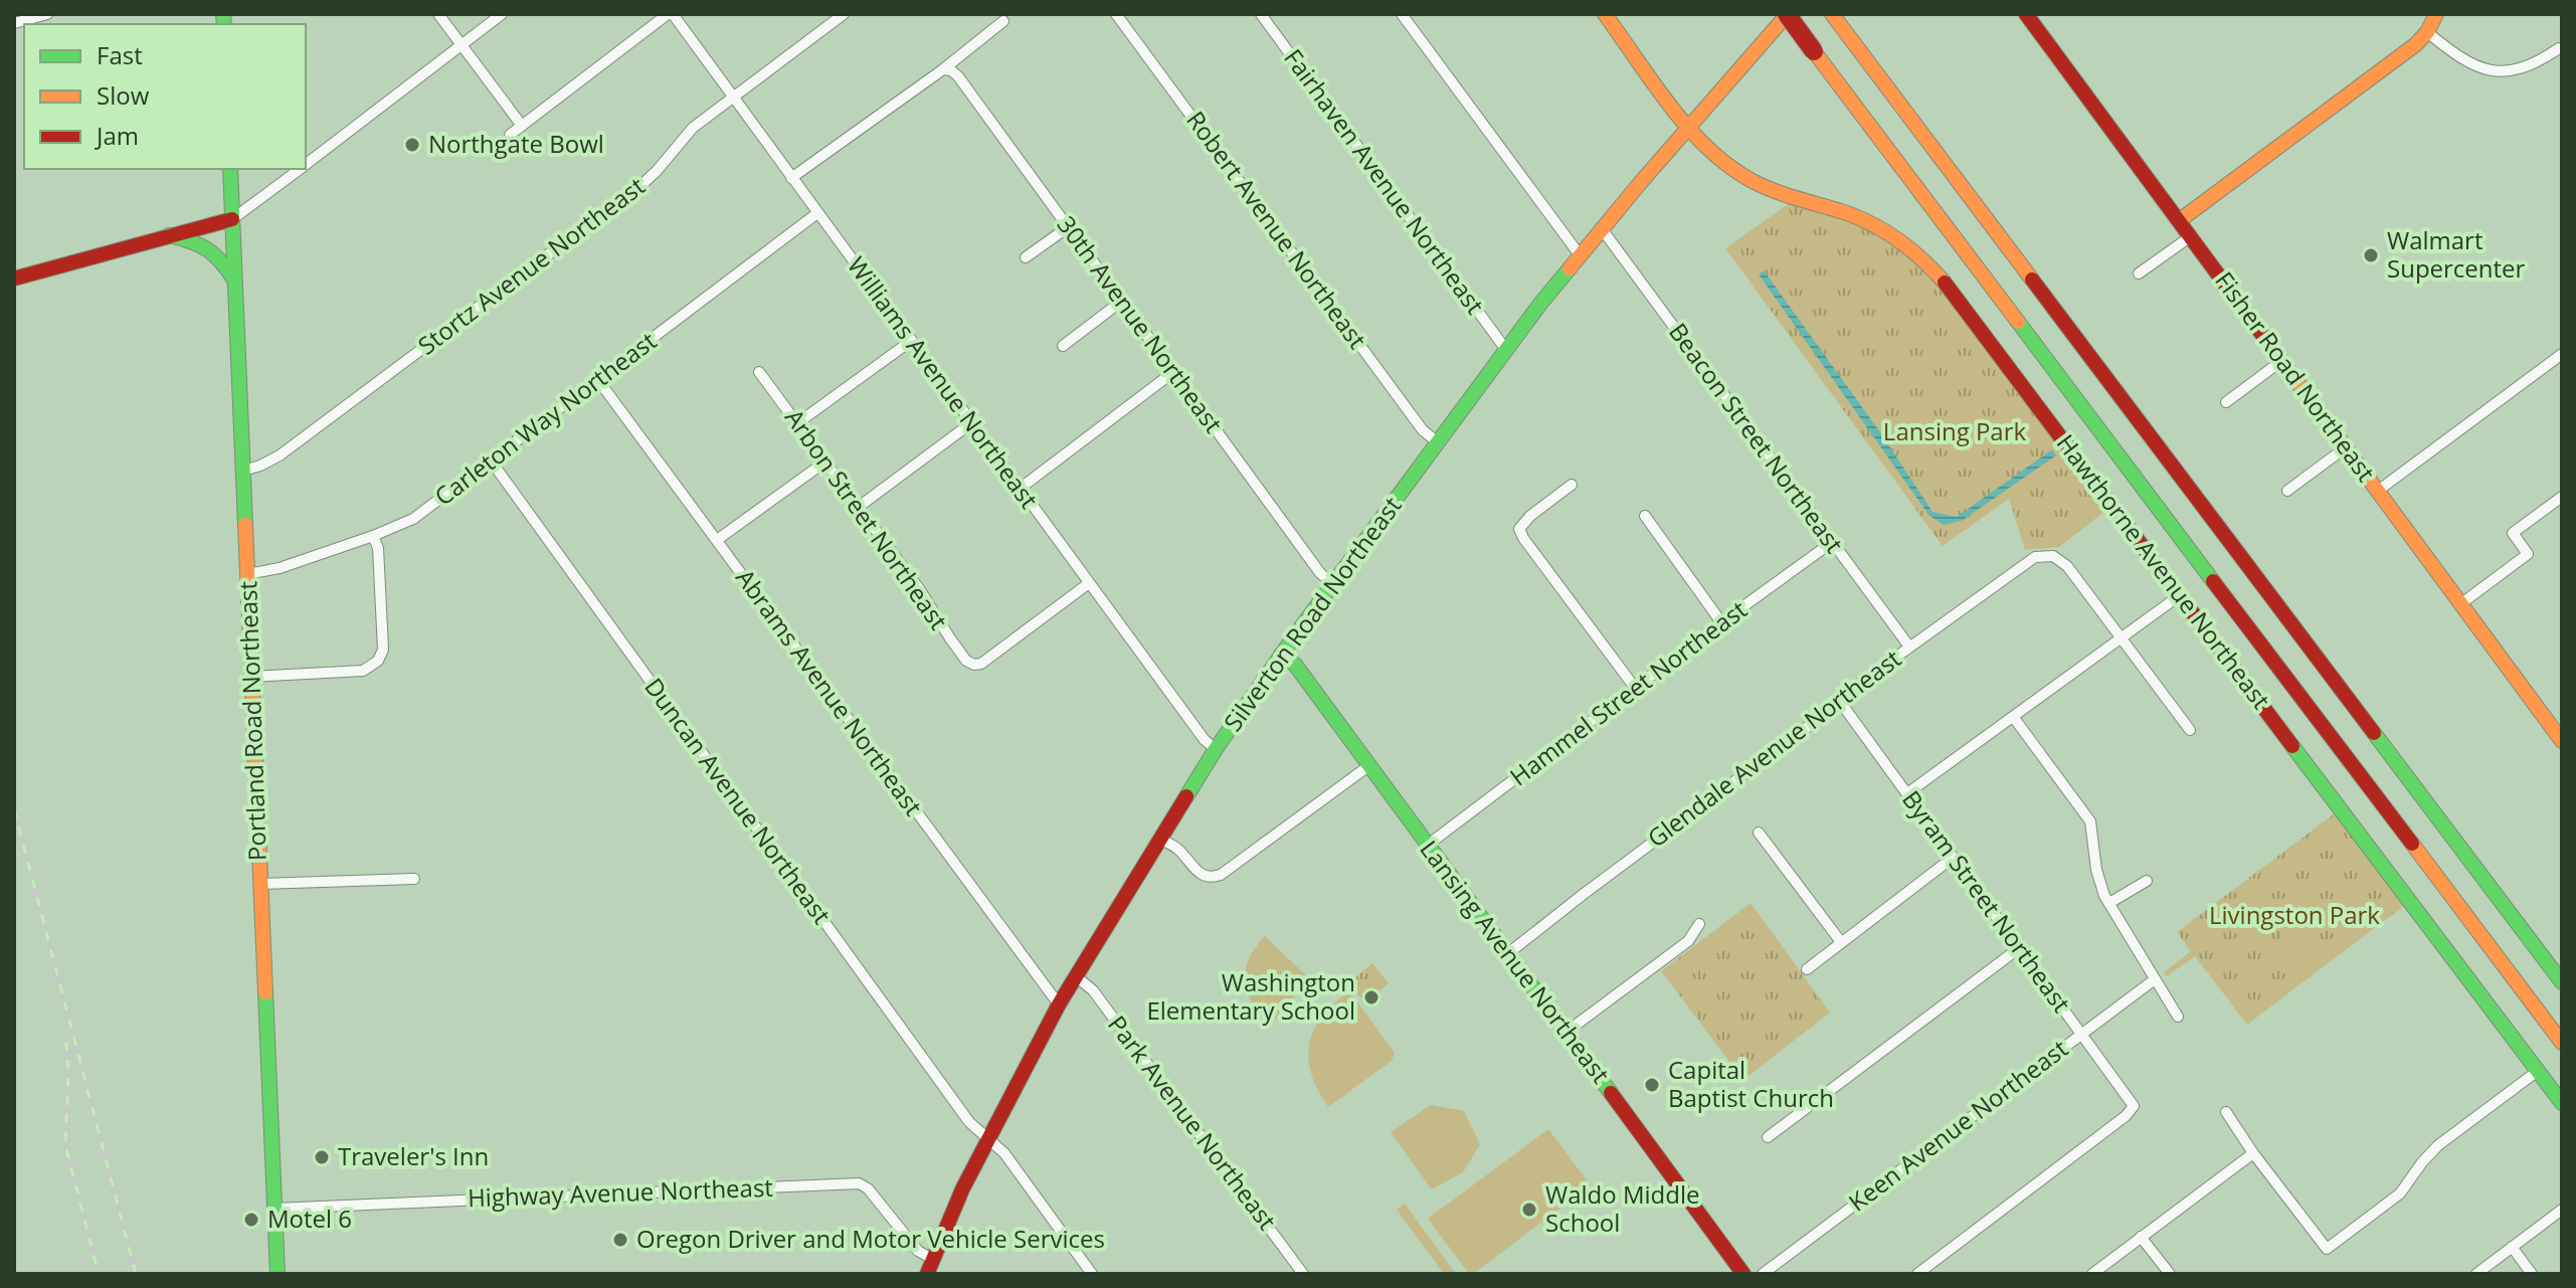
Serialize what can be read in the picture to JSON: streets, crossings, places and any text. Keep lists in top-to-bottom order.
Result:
{
  "streets": {
    "main road": [
      "Fisher Road Northeast",
      "Hawthorne Avenue Northeast",
      "Silverton Road Northeast",
      "Portland Road Northeast",
      "Lansing Avenue Northeast"
    ],
    "street": [
      "Fairhaven Avenue Northeast",
      "Robert Avenue Northeast",
      "Stortz Avenue Northeast",
      "30th Avenue Northeast",
      "Williams Avenue Northeast",
      "Carleton Way Northeast",
      "Beacon Street Northeast",
      "Arbon Street Northeast",
      "Abrams Avenue Northeast",
      "Hammel Street Northeast",
      "Glendale Avenue Northeast",
      "Duncan Avenue Northeast",
      "Byram Street Northeast",
      "Park Avenue Northeast",
      "Keen Avenue Northeast",
      "Highway Avenue Northeast"
    ]
  },
  "crossings": [
    ["Fairhaven Avenue Northeast", "Silverton Road Northeast"],
    ["Robert Avenue Northeast", "Silverton Road Northeast"],
    ["Stortz Avenue Northeast", "Williams Avenue Northeast"],
    ["Stortz Avenue Northeast", "Portland Road Northeast"],
    ["30th Avenue Northeast", "Silverton Road Northeast"],
    ["Williams Avenue Northeast", "Carleton Way Northeast"],
    ["Williams Avenue Northeast", "Arbon Street Northeast"],
    ["Williams Avenue Northeast", "Silverton Road Northeast"],
    ["Carleton Way Northeast", "Abrams Avenue Northeast"],
    ["Carleton Way Northeast", "Portland Road Northeast"],
    ["Carleton Way Northeast", "Duncan Avenue Northeast"],
    ["Beacon Street Northeast", "Silverton Road Northeast"],
    ["Beacon Street Northeast", "Hammel Street Northeast"],
    ["Beacon Street Northeast", "Glendale Avenue Northeast"],
    ["Hawthorne Avenue Northeast", "Silverton Road Northeast"],
    ["Silverton Road Northeast", "Abrams Avenue Northeast"],
    ["Silverton Road Northeast", "Duncan Avenue Northeast"],
    ["Silverton Road Northeast", "Lansing Avenue Northeast"],
    ["Silverton Road Northeast", "Park Avenue Northeast"],
    ["Silverton Road Northeast", "Highway Avenue Northeast"],
    ["Hammel Street Northeast", "Lansing Avenue Northeast"],
    ["Portland Road Northeast", "Highway Avenue Northeast"],
    ["Glendale Avenue Northeast", "Byram Street Northeast"],
    ["Glendale Avenue Northeast", "Lansing Avenue Northeast"],
    ["Byram Street Northeast", "Keen Avenue Northeast"]
  ],
  "parks": ["Lansing Park", "Livingston Park"],
  "places": [
    "Northgate Bowl",
    "Walmart Supercenter",
    "Washington Elementary School",
    "Capital Baptist Church",
    "Traveler's Inn",
    "Waldo Middle School",
    "Motel 6",
    "Oregon Driver and Motor Vehicle Services"
  ],
  "legend": ["Fast", "Slow", "Jam"]
}
